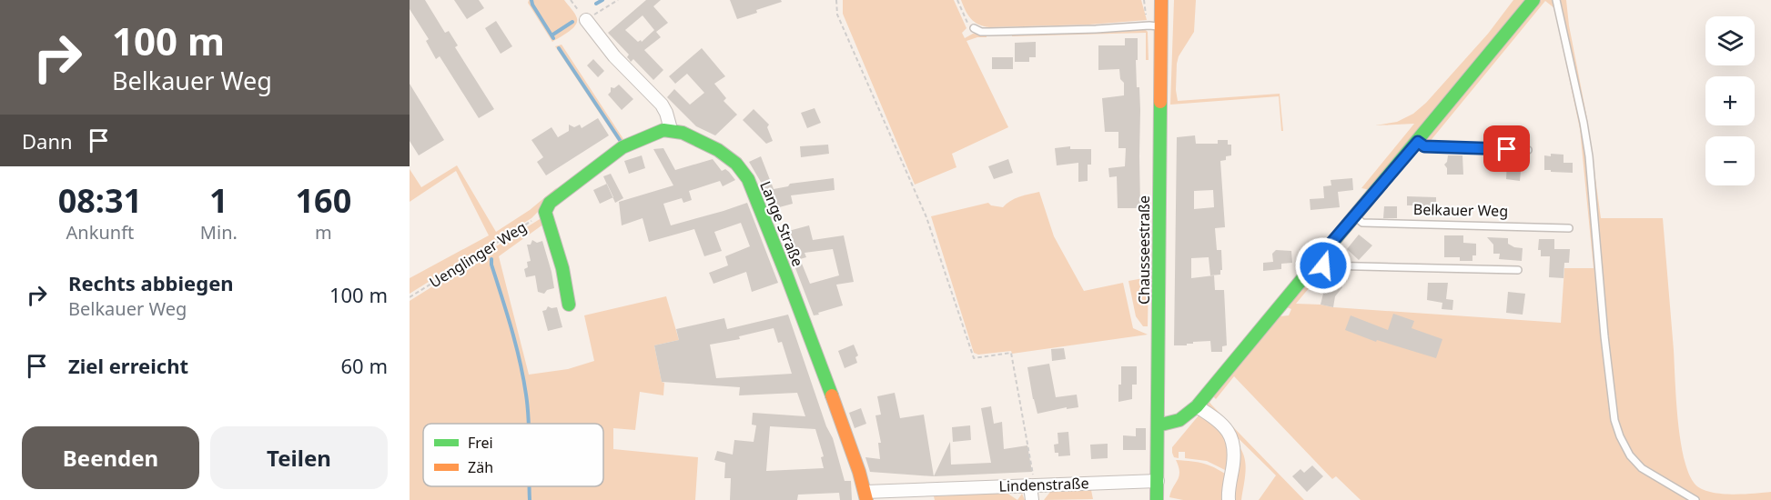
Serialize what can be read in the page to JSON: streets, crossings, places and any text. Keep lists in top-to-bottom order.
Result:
{
  "streets": {
    "street": ["Lange Straße", "Chausseestraße", "Lindenstraße"],
    "lane": ["Belkauer Weg"],
    "path": ["Uenglinger Weg"]
  },
  "crossings": [
    ["Lange Straße", "Lindenstraße"],
    ["Chausseestraße", "Lindenstraße"]
  ],
  "legend": ["Frei", "Zäh"],
  "page": {
    "turn": ["100 m", "Belkauer Weg"],
    "map_buttons": ["+", "−"],
    "then": "Dann",
    "eta": [
      "08:31",
      "Ankunft",
      "1",
      "Min.",
      "160",
      "m"
    ],
    "list": [
      {
        "name": "Rechts abbiegen",
        "note": "Belkauer Weg",
        "value": "100 m"
      },
      {
        "name": "Ziel erreicht",
        "value": "60 m"
      }
    ],
    "buttons": ["Beenden", "Teilen"]
  }
}
